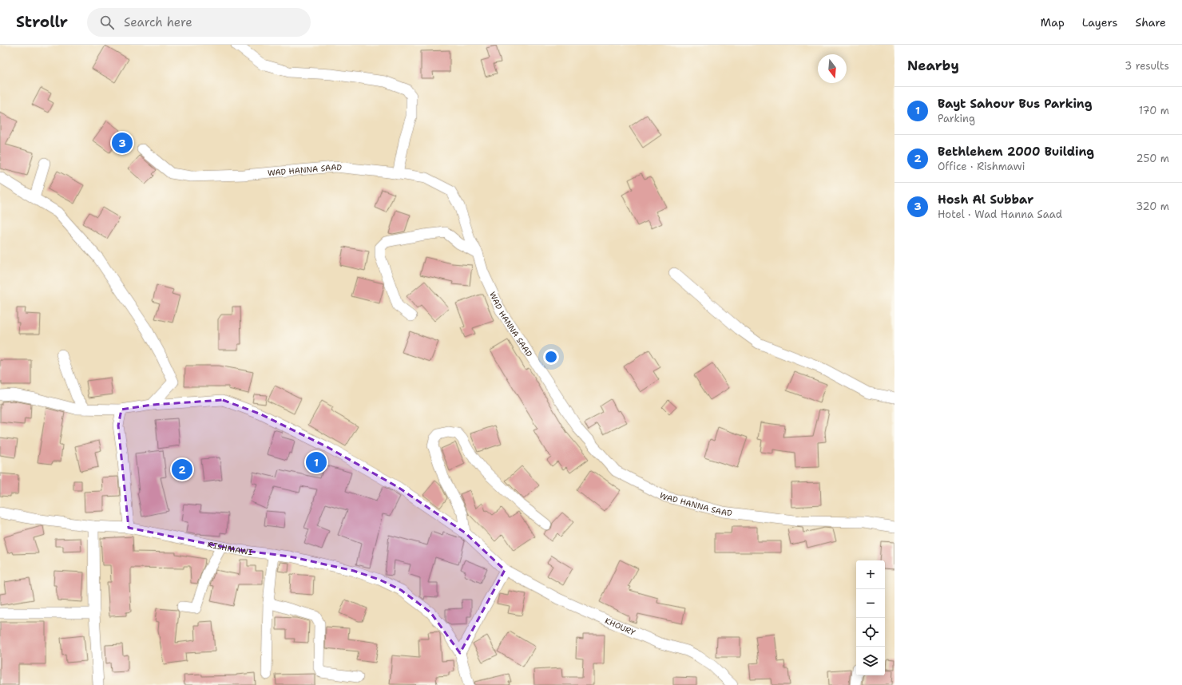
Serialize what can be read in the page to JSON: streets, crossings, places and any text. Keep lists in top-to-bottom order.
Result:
{
  "streets": {
    "street": ["WAD HANNA SAAD", "RISHMAWI", "KHOURY"]
  },
  "north": "bottom",
  "page": {
    "header": "Strollr",
    "search": "Search here",
    "nav": ["Map", "Layers", "Share"],
    "heading": ["Nearby", "3 results"],
    "list": [
      {
        "mark": "1",
        "name": "Bayt Sahour Bus Parking",
        "note": "Parking",
        "value": "170 m"
      },
      {
        "mark": "2",
        "name": "Bethlehem 2000 Building",
        "note": "Office · Rishmawi",
        "value": "250 m"
      },
      {
        "mark": "3",
        "name": "Hosh Al Subbar",
        "note": "Hotel · Wad Hanna Saad",
        "value": "320 m"
      }
    ],
    "pins": ["3", "1", "2"],
    "map_buttons": ["+", "−"]
  }
}
